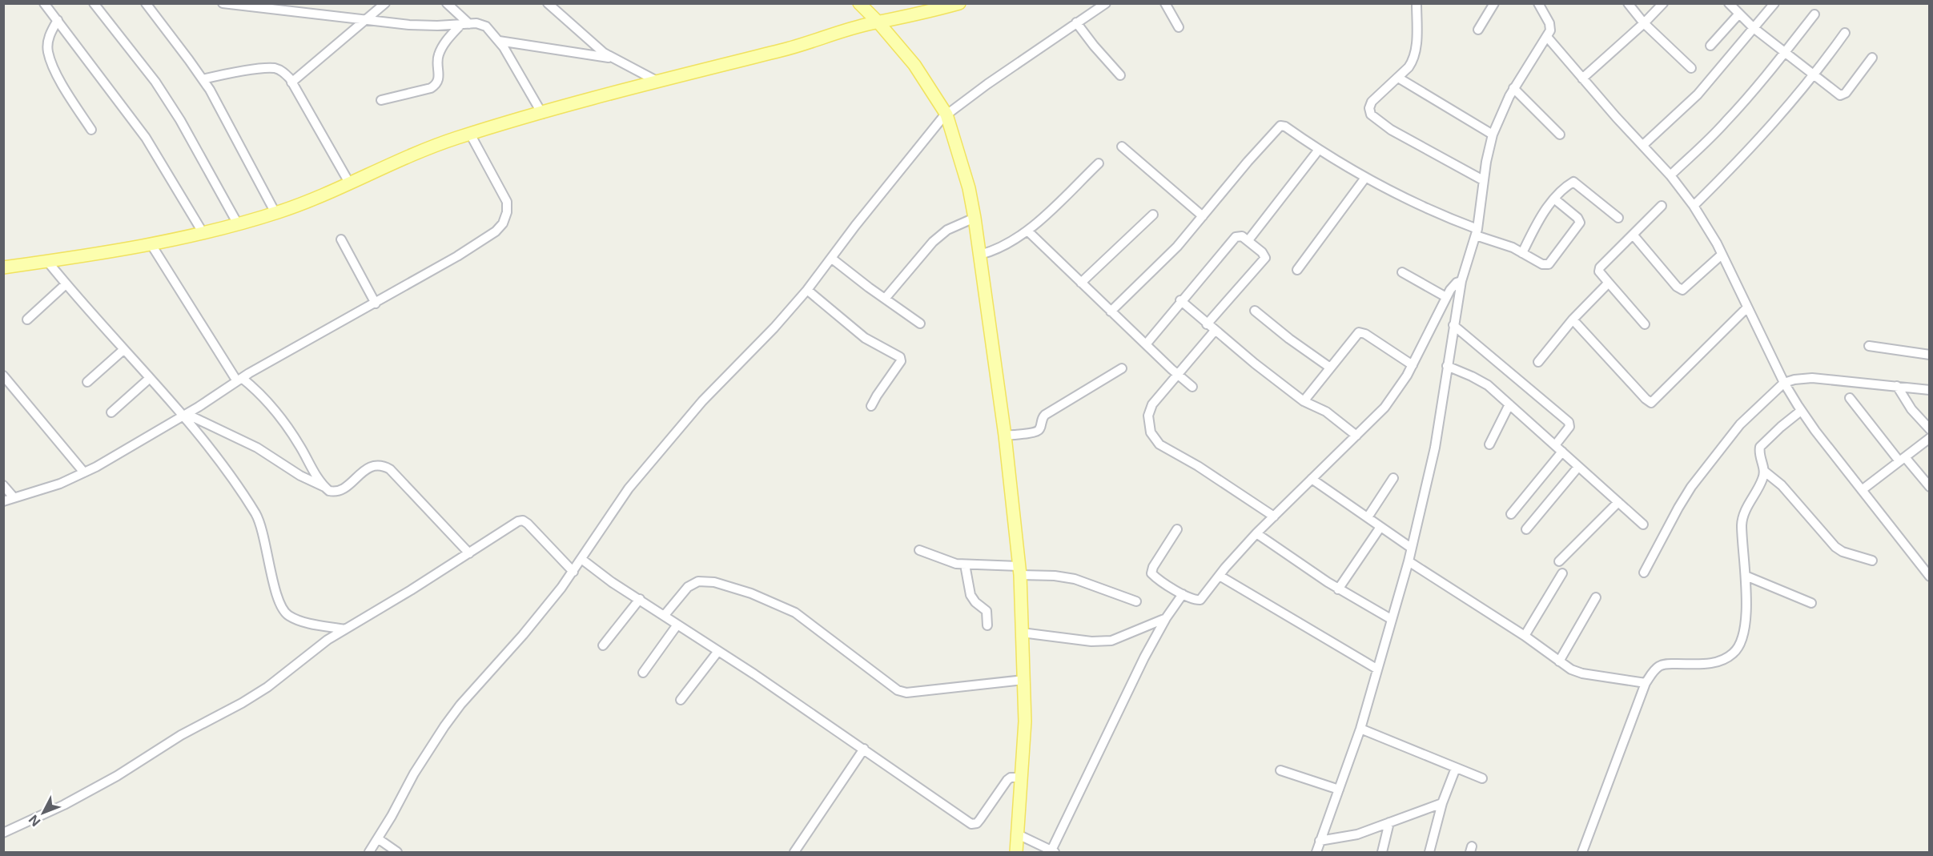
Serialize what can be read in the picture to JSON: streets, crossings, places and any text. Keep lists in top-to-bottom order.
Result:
{
  "north": "bottom left"
}
